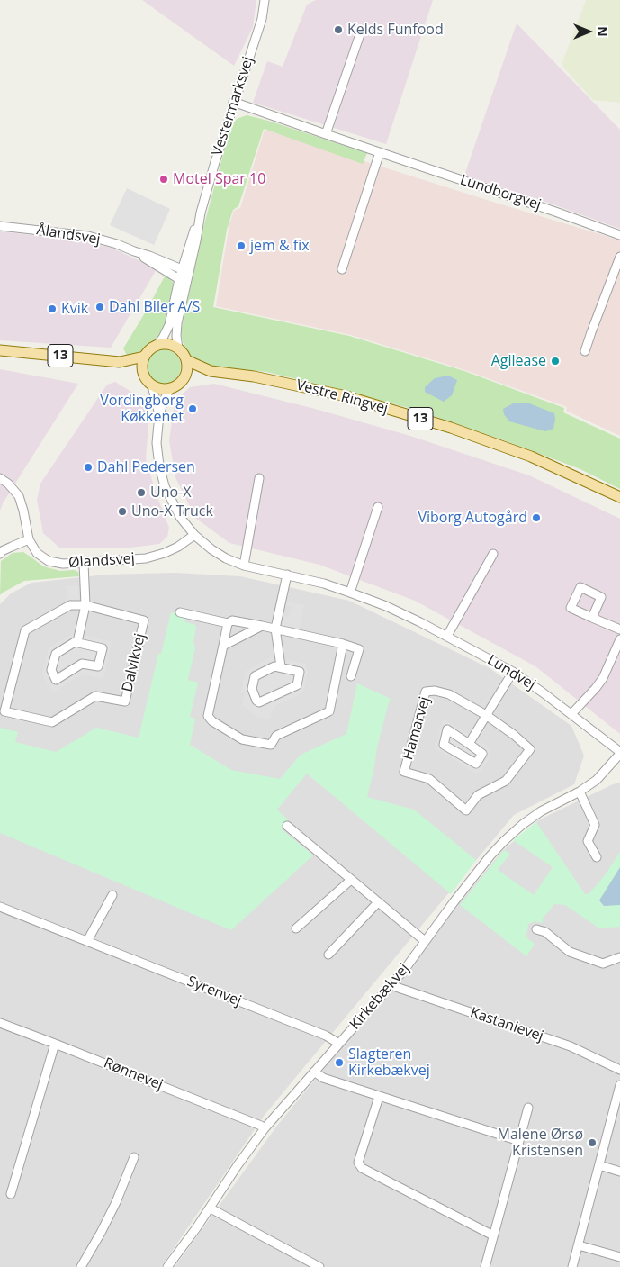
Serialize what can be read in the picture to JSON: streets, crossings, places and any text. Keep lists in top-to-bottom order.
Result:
{
  "streets": {
    "main road": ["13", "Vestre Ringvej"],
    "street": [
      "Vestermarksvej",
      "Lundborgvej",
      "Ålandsvej",
      "Ølandsvej",
      "Dalvikvej",
      "Lundvej",
      "Hamarvej",
      "Syrenvej",
      "Kirkebækvej",
      "Kastanievej",
      "Rønnevej"
    ]
  },
  "crossings": [
    ["Vestermarksvej", "Lundborgvej"],
    ["Vestermarksvej", "Ålandsvej"],
    ["Vestermarksvej", "13"],
    ["Vestermarksvej", "Vestre Ringvej"],
    ["Vestermarksvej", "Lundvej"],
    ["13", "Vestre Ringvej"],
    ["13", "Lundvej"],
    ["Vestre Ringvej", "Lundvej"],
    ["Ølandsvej", "Lundvej"],
    ["Lundvej", "Kirkebækvej"],
    ["Syrenvej", "Kirkebækvej"],
    ["Kirkebækvej", "Kastanievej"],
    ["Kirkebækvej", "Rønnevej"]
  ],
  "places": [
    "Kelds Funfood",
    "Motel Spar 10",
    "jem & fix",
    "Dahl Biler A/S",
    "Kvik",
    "Agilease",
    "Vordingborg Køkkenet",
    "Dahl Pedersen",
    "Uno-X",
    "Uno-X Truck",
    "Viborg Autogård",
    "Slagteren Kirkebækvej",
    "Malene Ørsø Kristensen"
  ],
  "north": "right"
}
